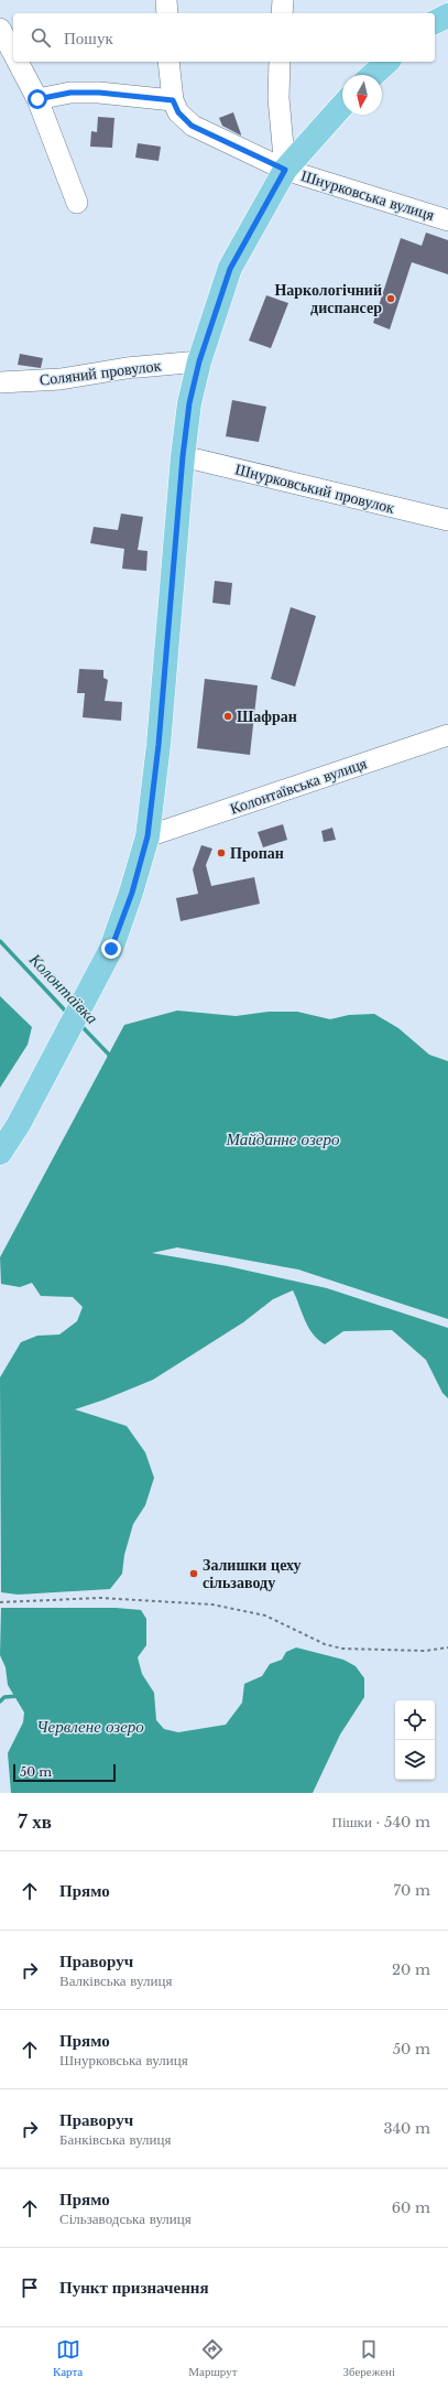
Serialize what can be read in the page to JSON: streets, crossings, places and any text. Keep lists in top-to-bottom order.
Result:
{
  "streets": {
    "street": [
      "Шнурковська вулиця",
      "Соляний провулок",
      "Шнурковський провулок",
      "Колонтаївська вулиця"
    ]
  },
  "water": ["Колонтаївка", "Майданне озеро", "Червлене озеро"],
  "places": [
    "Наркологічний диспансер",
    "Шафран",
    "Пропан",
    "Залишки цеху сільзаводу"
  ],
  "scale_bar": "50 m",
  "north": "bottom",
  "page": {
    "search": "Пошук",
    "scale": "50 m",
    "heading": ["7 хв", "Пішки · 540 m"],
    "list": [
      ["Прямо", "70 m"],
      ["Праворуч", "Валківська вулиця", "20 m"],
      ["Прямо", "Шнурковська вулиця", "50 m"],
      ["Праворуч", "Банківська вулиця", "340 m"],
      ["Прямо", "Сільзаводська вулиця", "60 m"],
      "Пункт призначення"
    ],
    "nav": ["Карта", "Маршрут", "Збережені"]
  }
}
